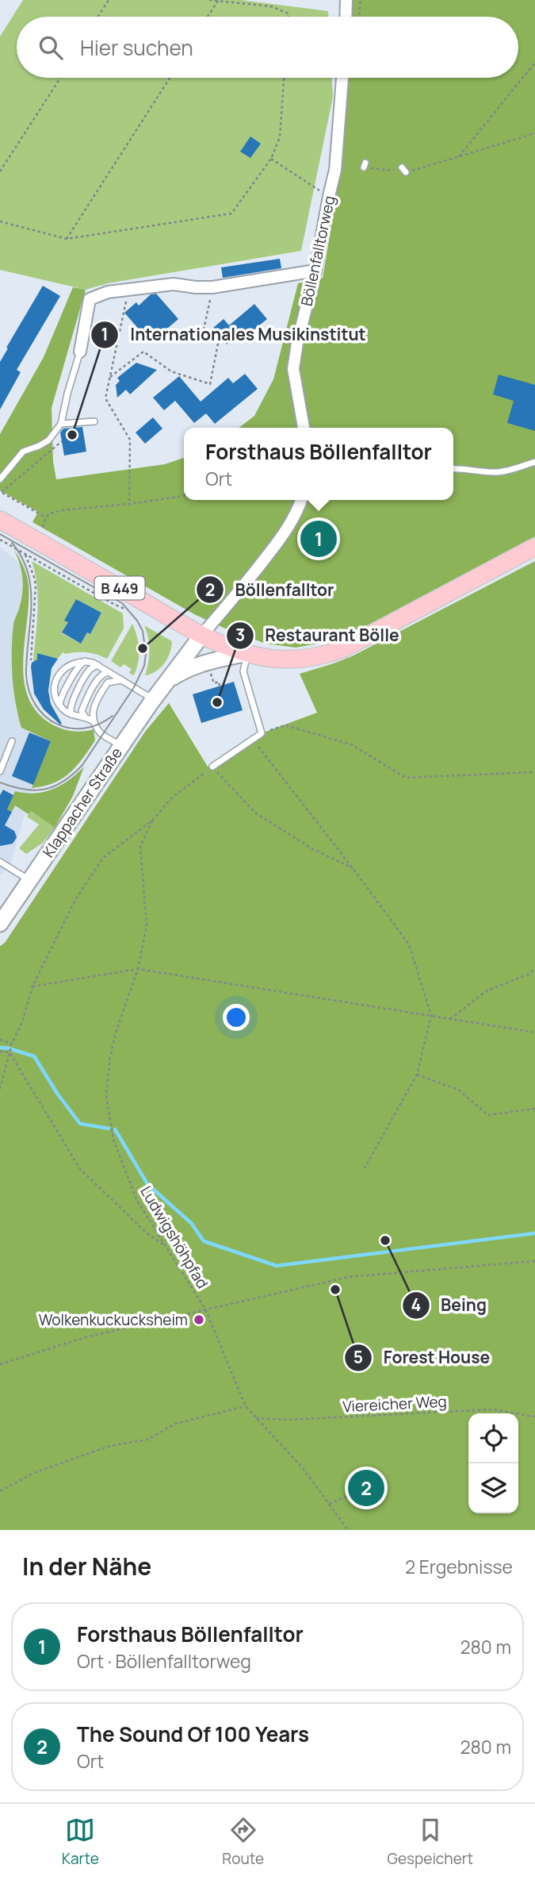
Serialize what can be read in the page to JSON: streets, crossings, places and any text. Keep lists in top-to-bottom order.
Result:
{
  "streets": {
    "main road": ["B 449", "Klappacher Straße"],
    "street": ["Böllenfalltorweg"],
    "path": ["Ludwigshöhpfad", "Viereicher Weg"]
  },
  "crossings": [
    ["B 449", "Klappacher Straße"],
    ["Ludwigshöhpfad", "Viereicher Weg"]
  ],
  "places": [
    "Internationales Musikinstitut",
    "Böllenfalltor",
    "Restaurant Bölle",
    "Being",
    "Forest House",
    "Wolkenkuckucksheim"
  ],
  "page": {
    "search": "Hier suchen",
    "popup": ["Forsthaus Böllenfalltor", "Ort"],
    "pins": ["1", "2"],
    "heading": ["In der Nähe", "2 Ergebnisse"],
    "list": [
      {
        "mark": "1",
        "name": "Forsthaus Böllenfalltor",
        "note": "Ort · Böllenfalltorweg",
        "value": "280 m"
      },
      {
        "mark": "2",
        "name": "The Sound Of 100 Years",
        "note": "Ort",
        "value": "280 m"
      }
    ],
    "nav": ["Karte", "Route", "Gespeichert"]
  }
}
